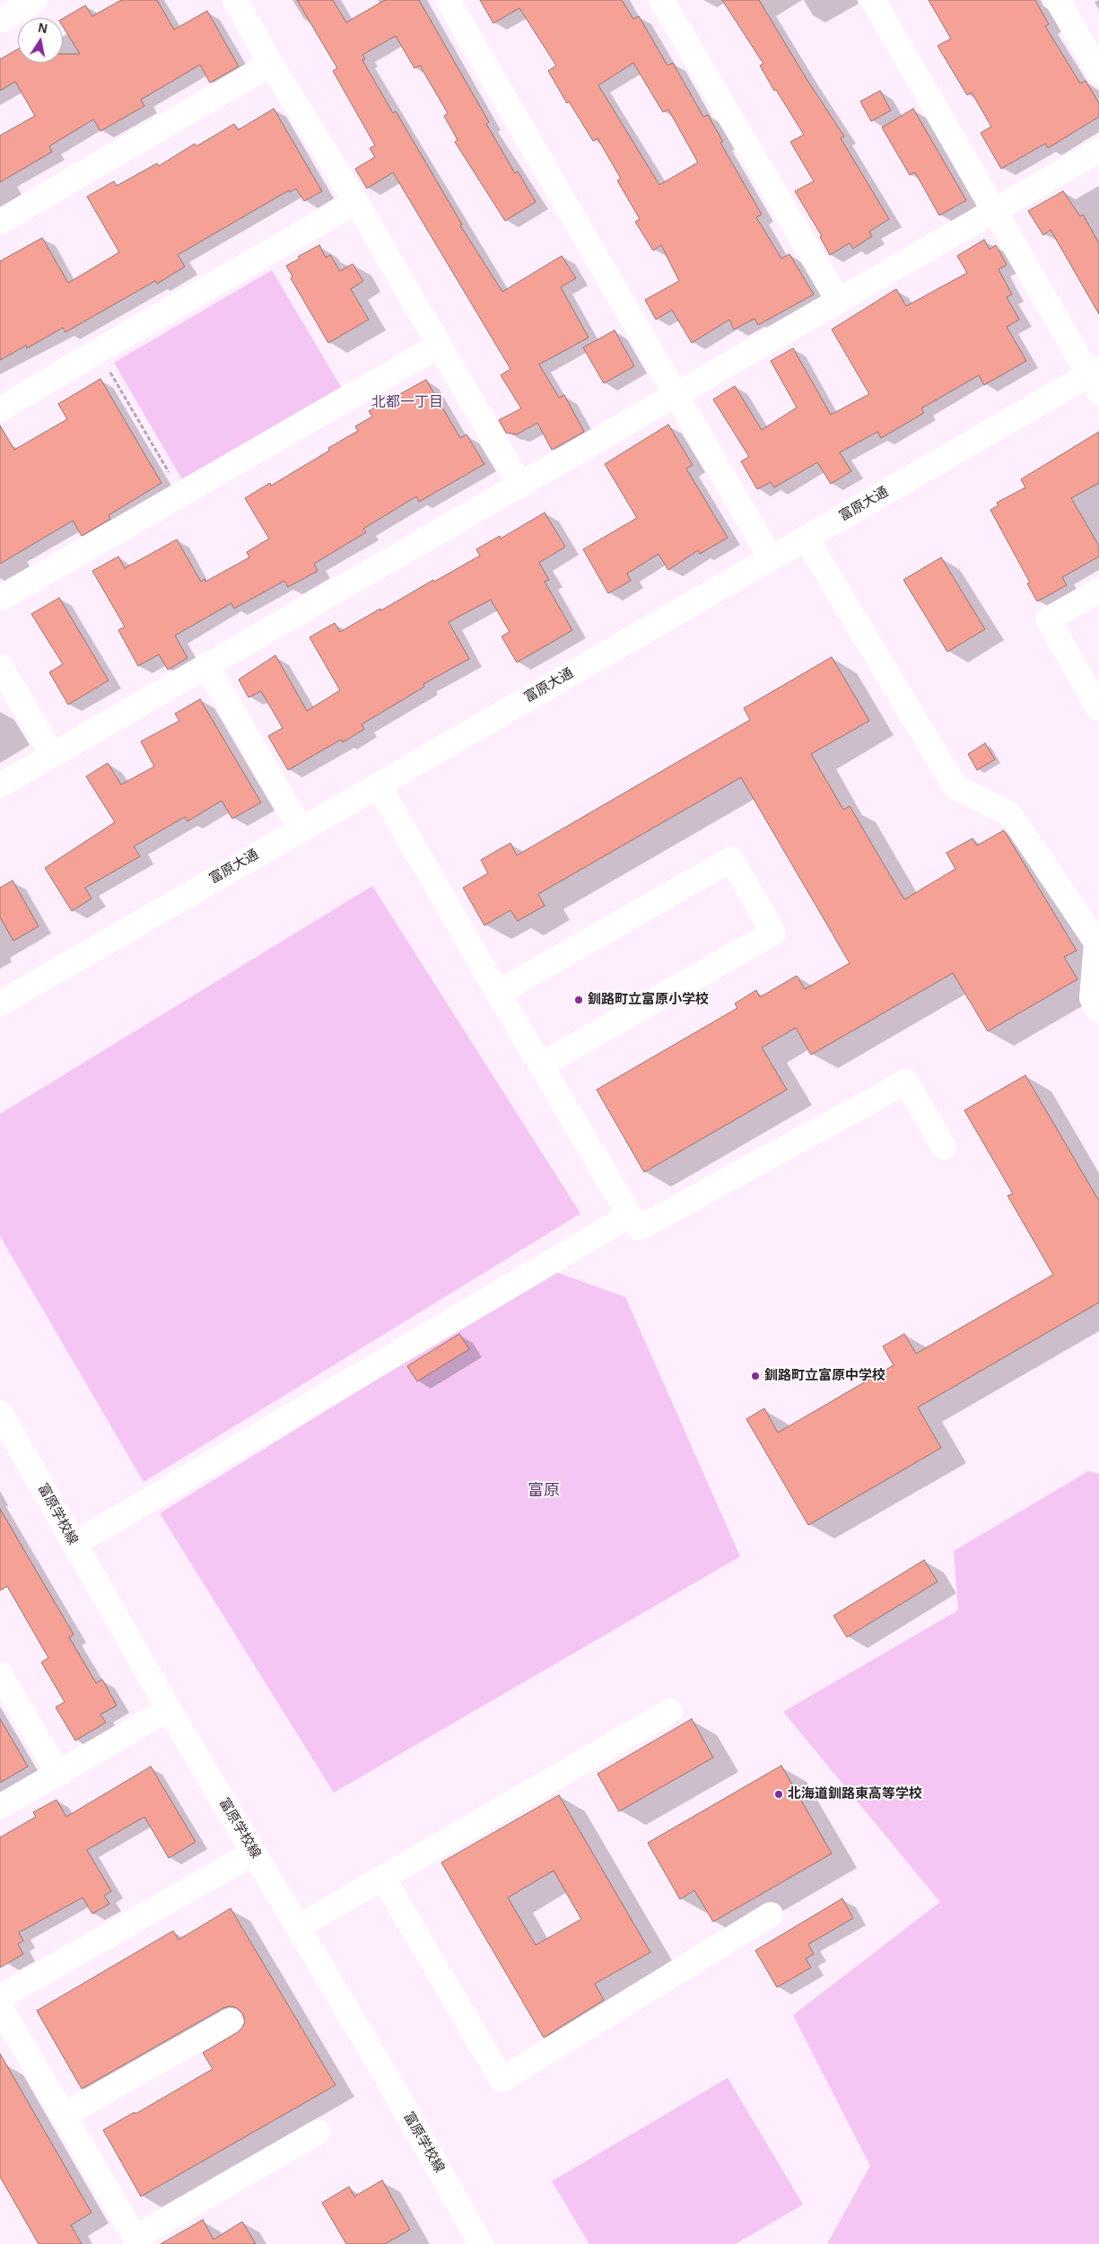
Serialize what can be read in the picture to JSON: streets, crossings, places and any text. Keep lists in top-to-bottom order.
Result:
{
  "streets": {
    "street": ["富原大通", "富原学校線"]
  },
  "districts": ["北都一丁目", "富原"],
  "places": ["釧路町立富原小学校", "釧路町立富原中学校", "北海道釧路東高等学校"],
  "north": "top"
}
